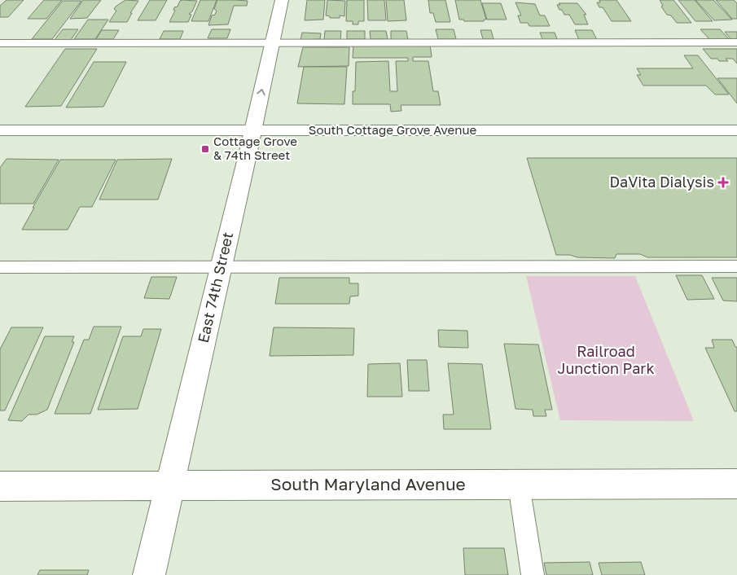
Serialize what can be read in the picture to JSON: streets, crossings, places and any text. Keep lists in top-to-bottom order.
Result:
{
  "streets": {
    "street": ["South Cottage Grove Avenue", "East 74th Street", "South Maryland Avenue"]
  },
  "crossings": [
    ["South Cottage Grove Avenue", "East 74th Street"],
    ["East 74th Street", "South Maryland Avenue"]
  ],
  "parks": ["Railroad Junction Park"],
  "places": {
    "transit": ["Cottage Grove & 74th Street"],
    "health": ["DaVita Dialysis"]
  }
}
